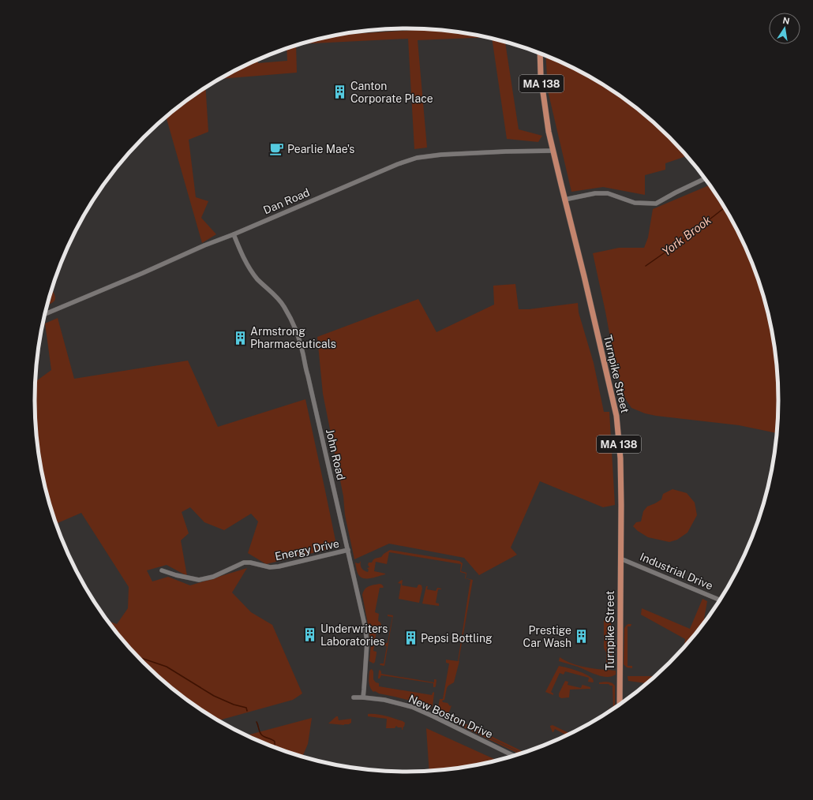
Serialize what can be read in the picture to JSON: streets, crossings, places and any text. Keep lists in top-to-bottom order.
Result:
{
  "streets": {
    "main road": ["MA 138", "Turnpike Street"],
    "street": [
      "Dan Road",
      "John Road",
      "Energy Drive",
      "Industrial Drive",
      "New Boston Drive"
    ]
  },
  "crossings": [
    ["Dan Road", "Turnpike Street"],
    ["Dan Road", "John Road"],
    ["Turnpike Street", "Industrial Drive"],
    ["John Road", "Energy Drive"],
    ["John Road", "New Boston Drive"]
  ],
  "water": ["York Brook"],
  "places": {
    "building": [
      "Canton Corporate Place",
      "Armstrong Pharmaceuticals",
      "Underwriters Laboratories",
      "Prestige Car Wash",
      "Pepsi Bottling"
    ],
    "cafe": ["Pearlie Mae's"]
  },
  "north": "top"
}
